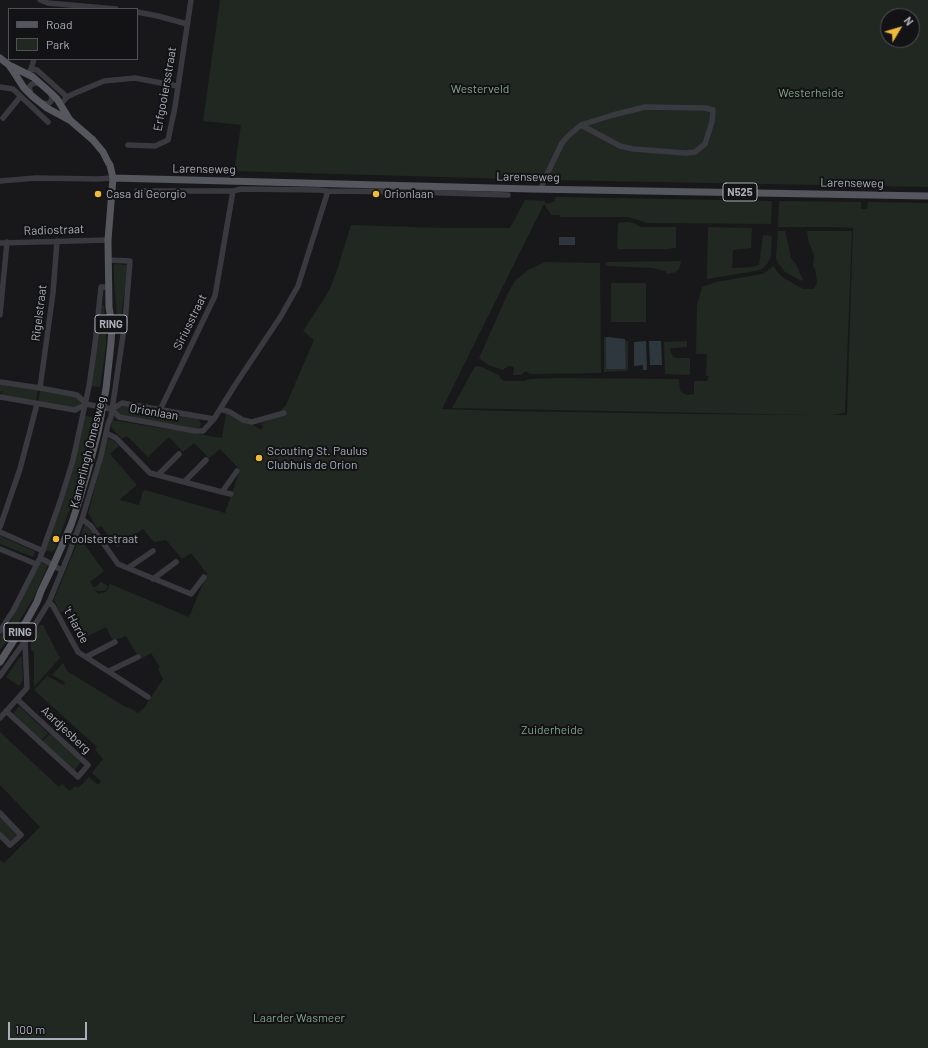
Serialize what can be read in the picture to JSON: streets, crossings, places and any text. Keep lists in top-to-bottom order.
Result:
{
  "streets": {
    "main road": [
      "Larenseweg",
      "N525",
      "RING",
      "Kamerlingh Onnesweg"
    ],
    "street": [
      "Erfgooiersstraat",
      "Radiostraat",
      "Rigelstraat",
      "Siriusstraat",
      "Orionlaan",
      "'t Harde",
      "Aardjesberg"
    ]
  },
  "crossings": [
    ["Larenseweg", "Siriusstraat"],
    ["Larenseweg", "RING"],
    ["Larenseweg", "Orionlaan"],
    ["Larenseweg", "Kamerlingh Onnesweg"],
    ["Radiostraat", "Rigelstraat"],
    ["Radiostraat", "Kamerlingh Onnesweg"],
    ["Rigelstraat", "Orionlaan"],
    ["Siriusstraat", "Orionlaan"],
    ["RING", "Kamerlingh Onnesweg"],
    ["Orionlaan", "Kamerlingh Onnesweg"],
    ["Kamerlingh Onnesweg", "'t Harde"]
  ],
  "parks": [
    "Westerveld",
    "Westerheide",
    "Zuiderheide",
    "Laarder Wasmeer"
  ],
  "places": [
    "Casa di Georgio",
    "Orionlaan",
    "Scouting St. Paulus Clubhuis de Orion",
    "Poolsterstraat"
  ],
  "legend": ["Road", "Park"],
  "scale_bar": "100 m",
  "north": "top right"
}
